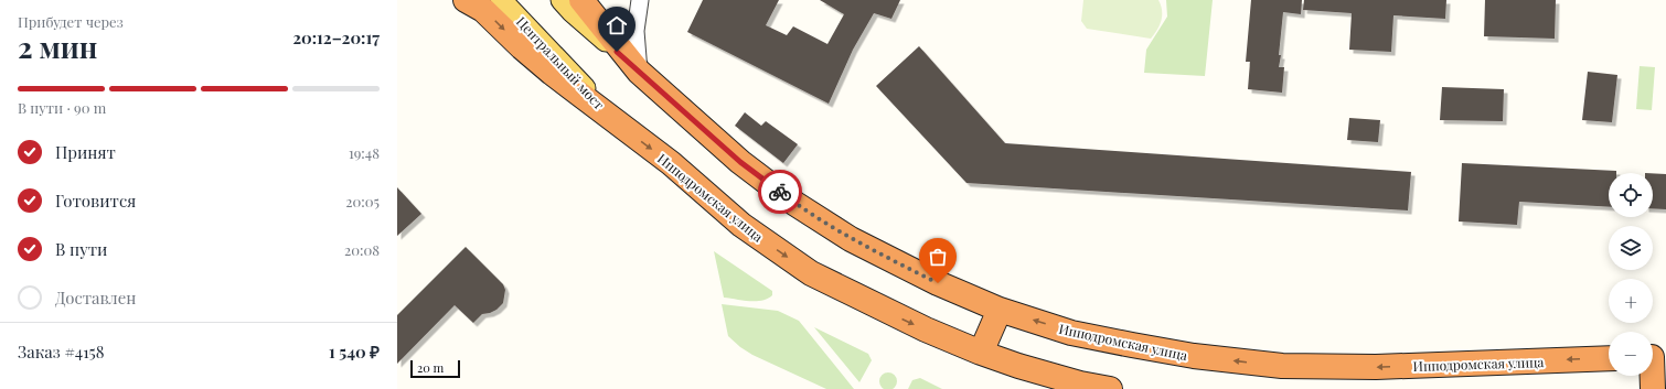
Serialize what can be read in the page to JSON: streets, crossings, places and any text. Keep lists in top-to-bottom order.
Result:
{
  "streets": {
    "highway": ["Ипподромская улица"],
    "main road": ["Центральный мост"]
  },
  "crossings": [
    ["Центральный мост", "Ипподромская улица"]
  ],
  "scale_bar": "20 m",
  "page": {
    "heading": ["2 мин", "Прибудет через", "20:12–20:17"],
    "panel": ["Заказ #4158", "1 540 ₽"],
    "bar": "В пути · 90 m",
    "list": [
      ["Принят", "19:48"],
      ["Готовится", "20:05"],
      ["В пути", "20:08"],
      "Доставлен"
    ],
    "map_buttons": ["+", "−"],
    "scale": "20 m"
  }
}
